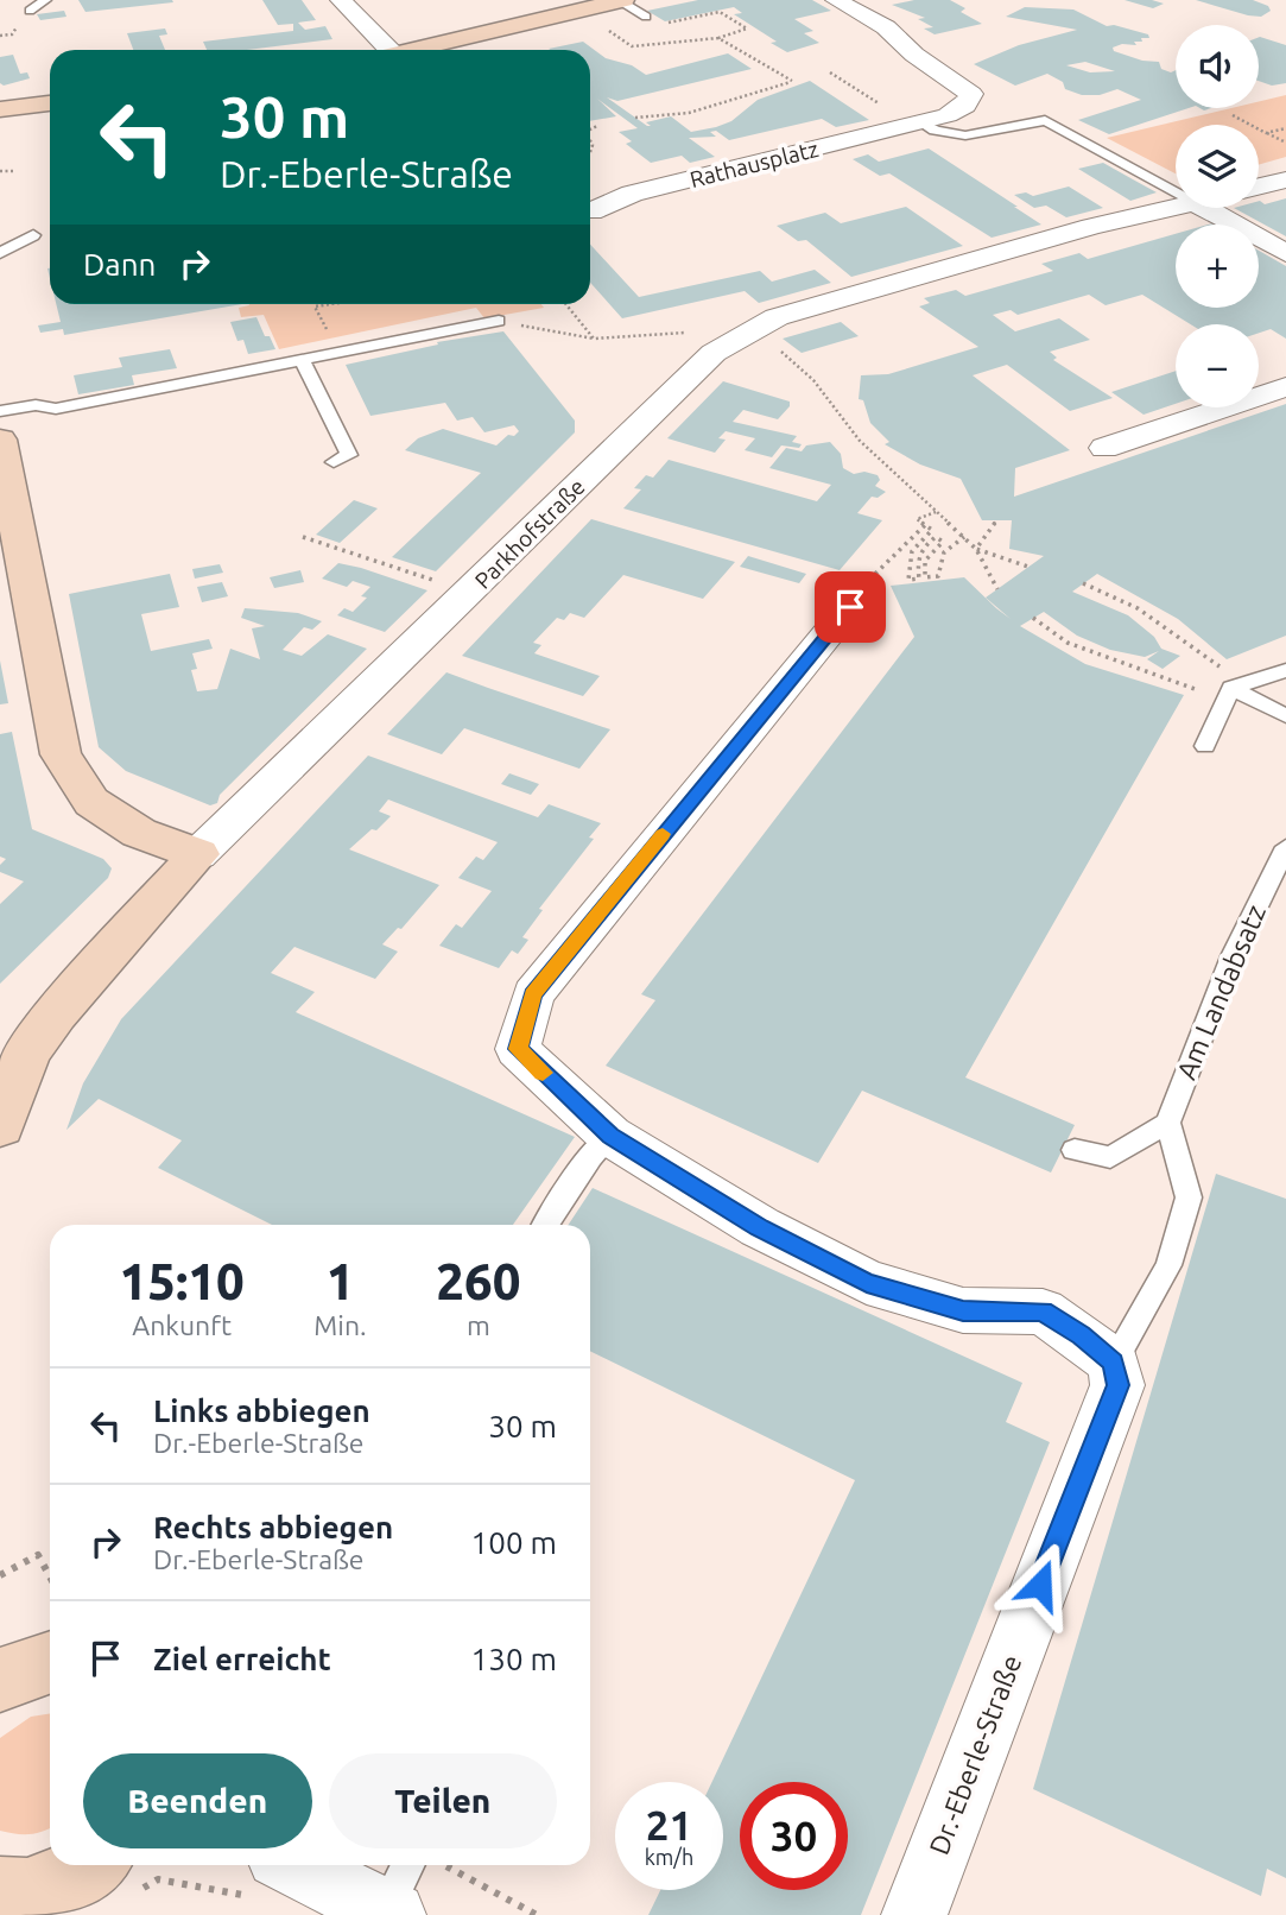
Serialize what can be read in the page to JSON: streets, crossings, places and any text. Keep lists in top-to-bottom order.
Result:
{
  "streets": {
    "street": ["Rathausplatz", "Parkhofstraße", "Dr.-Eberle-Straße"],
    "lane": ["Am Landabsatz"]
  },
  "page": {
    "map_buttons": ["+", "−"],
    "turn": ["30 m", "Dr.-Eberle-Straße"],
    "then": "Dann",
    "eta": [
      "15:10",
      "Ankunft",
      "1",
      "Min.",
      "260",
      "m"
    ],
    "list": [
      {
        "name": "Links abbiegen",
        "note": "Dr.-Eberle-Straße",
        "value": "30 m"
      },
      {
        "name": "Rechts abbiegen",
        "note": "Dr.-Eberle-Straße",
        "value": "100 m"
      },
      {
        "name": "Ziel erreicht",
        "value": "130 m"
      }
    ],
    "buttons": ["Beenden", "Teilen"],
    "speed": "21 km/h",
    "limit": "30"
  }
}
